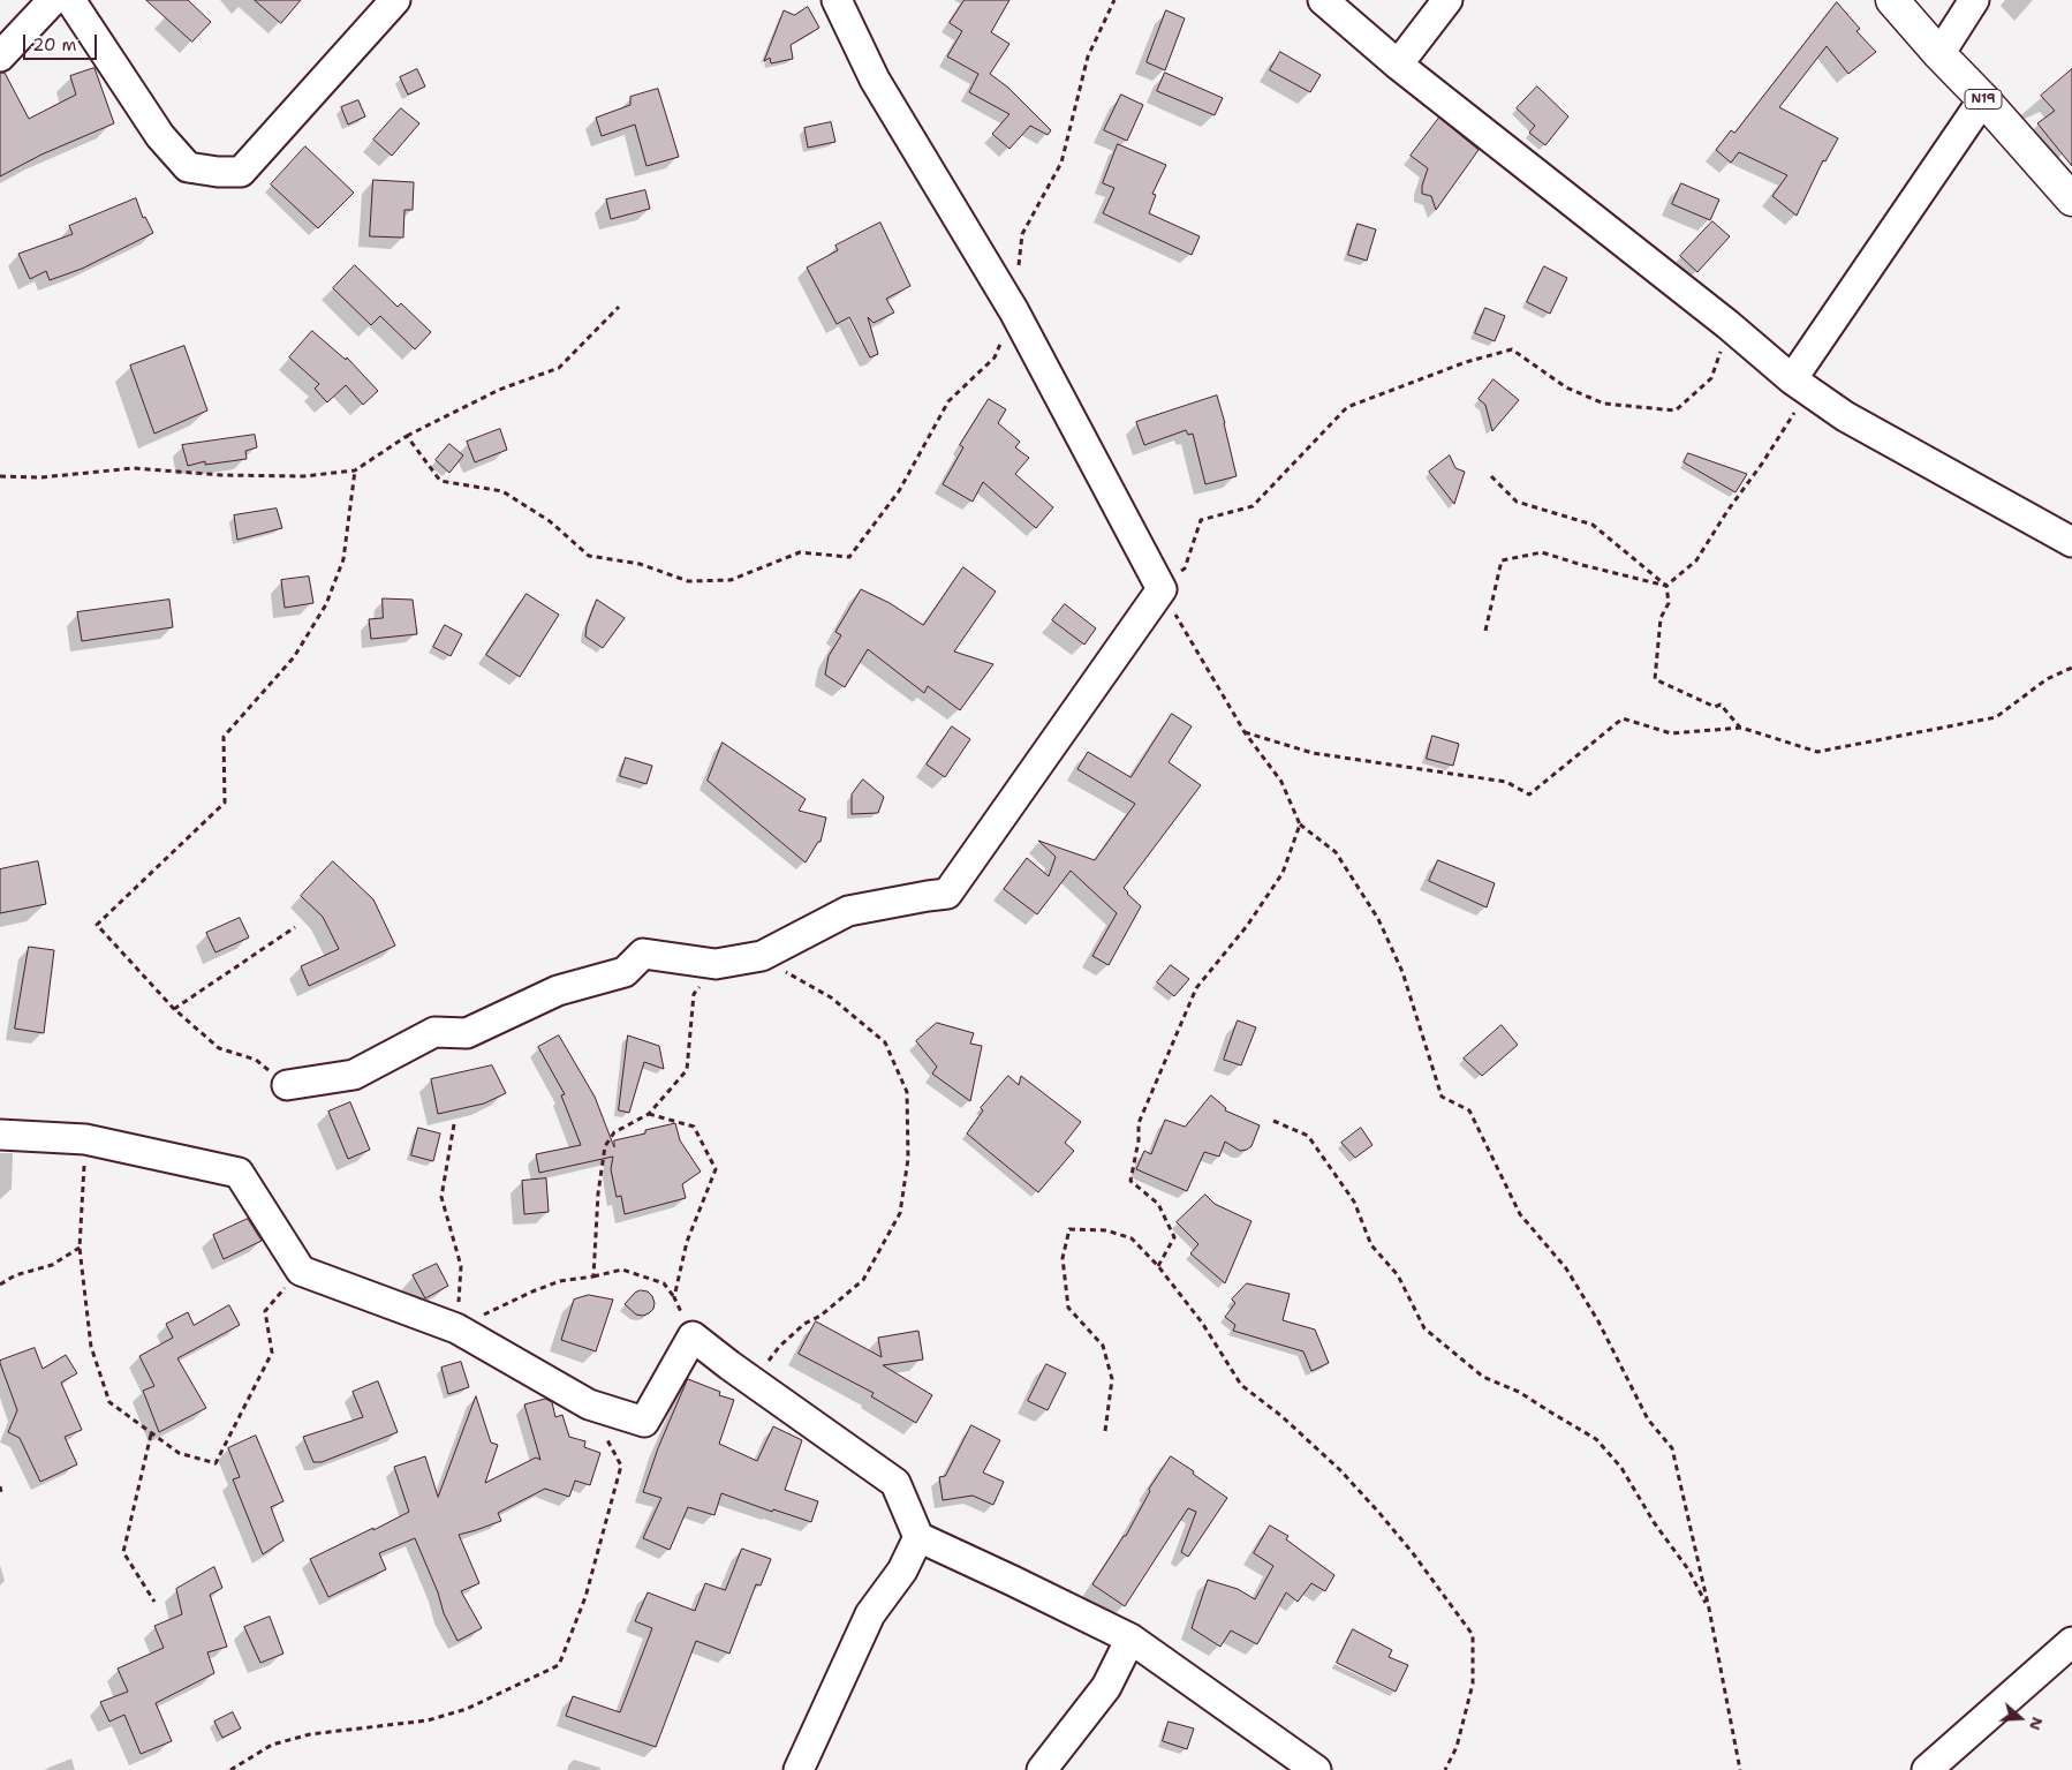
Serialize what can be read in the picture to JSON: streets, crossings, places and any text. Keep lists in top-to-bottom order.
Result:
{
  "streets": {
    "main road": ["N19"]
  },
  "scale_bar": "20 m",
  "north": "right"
}
